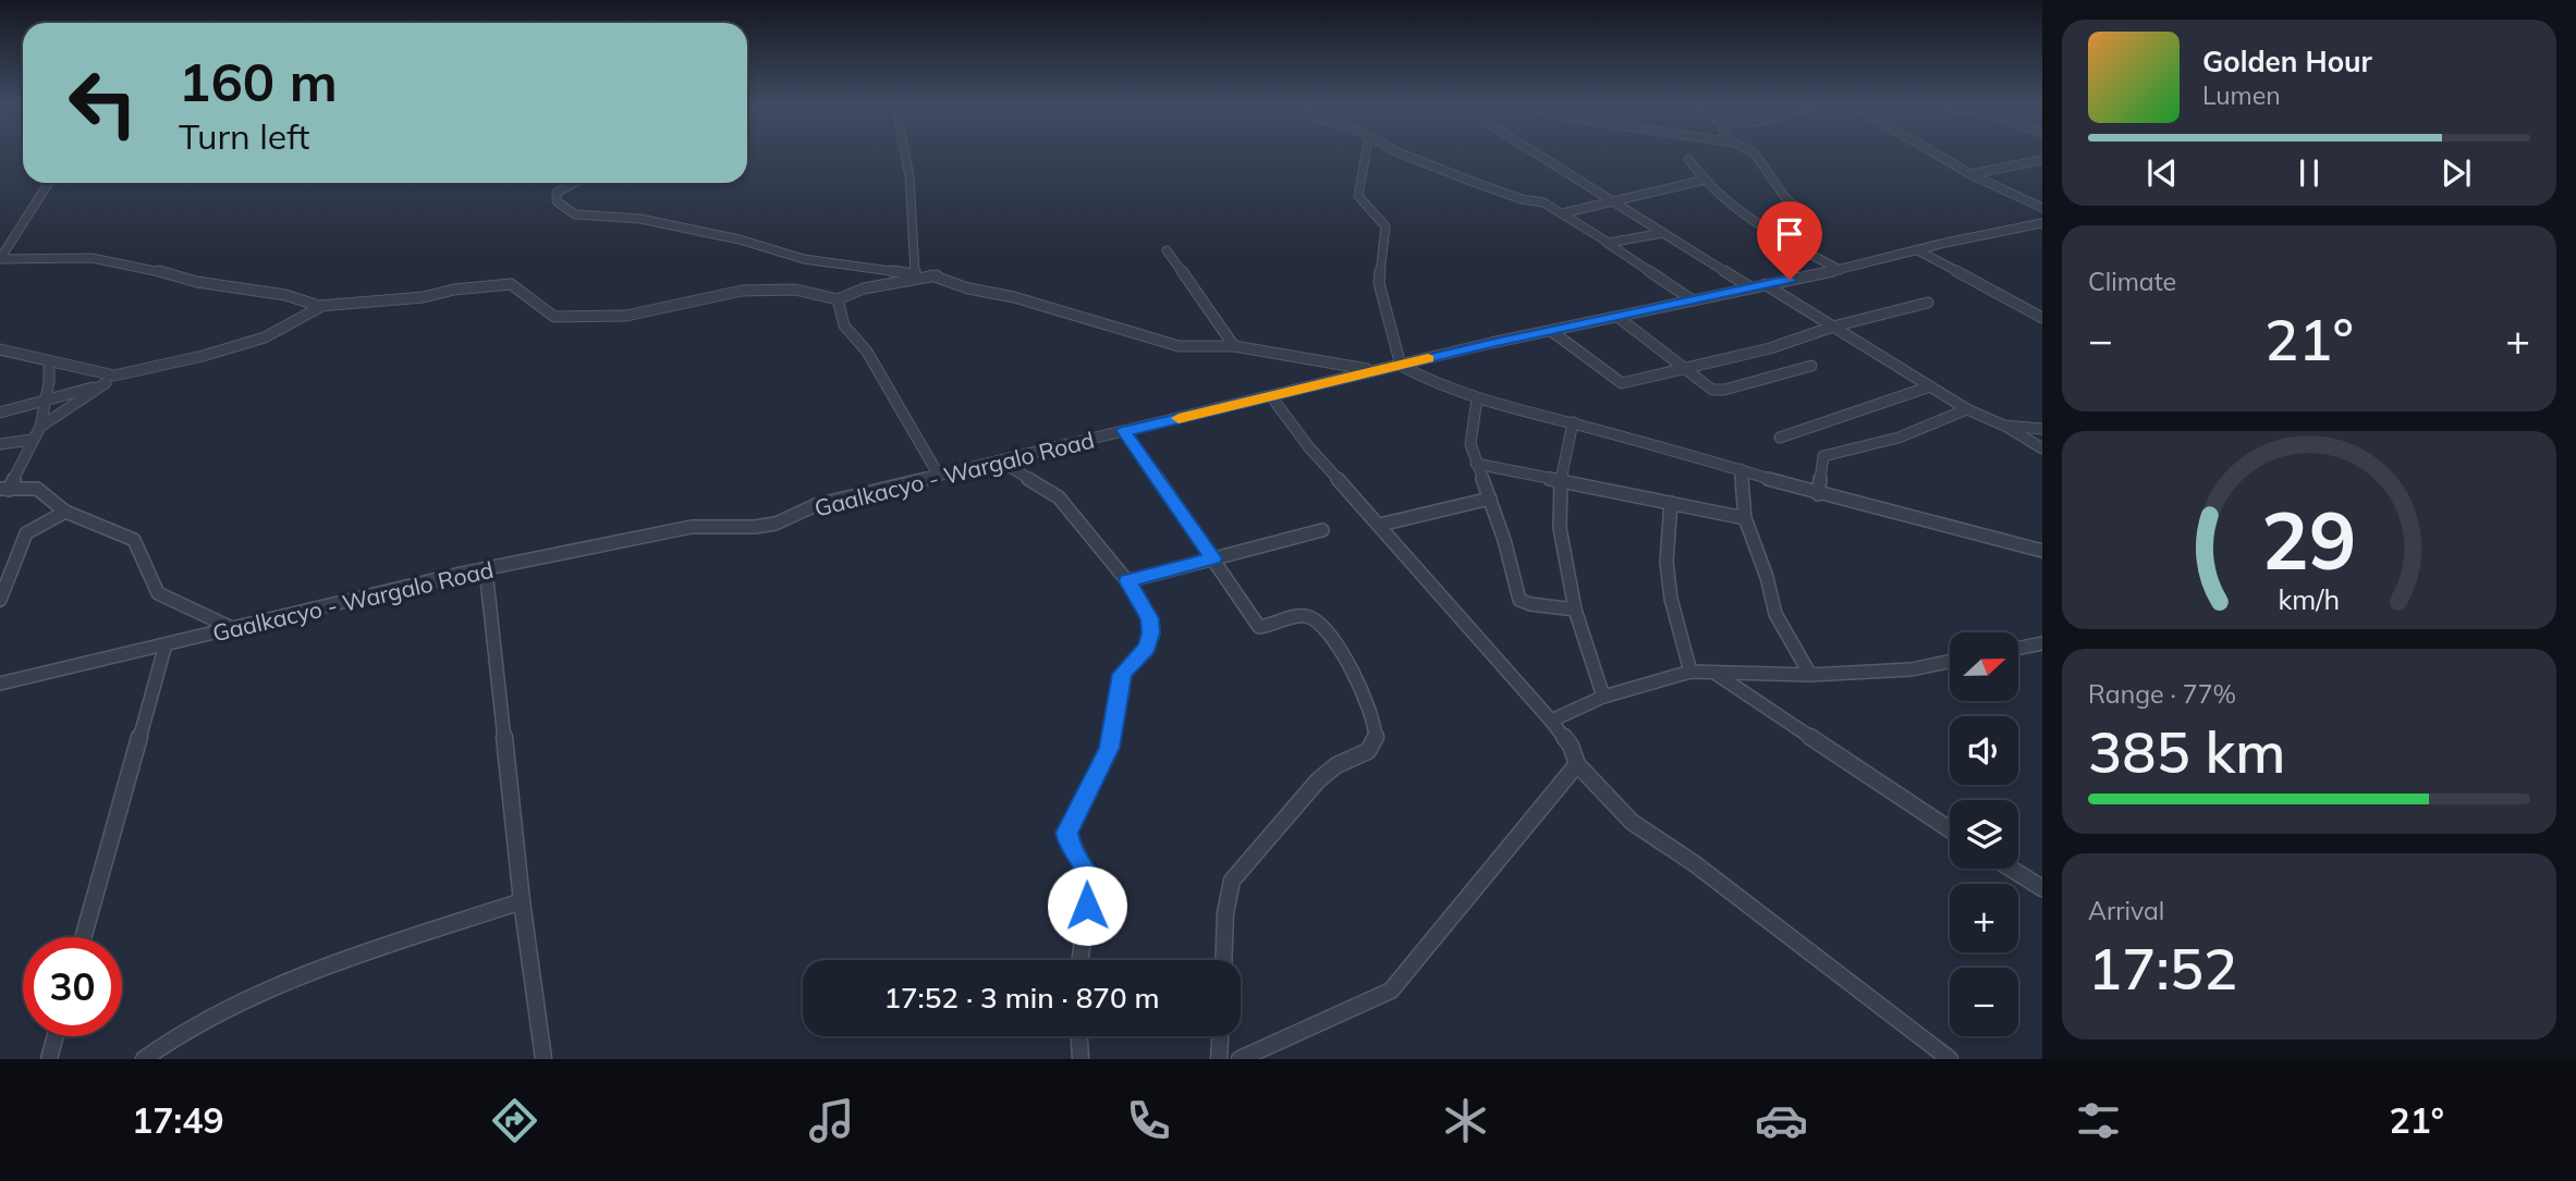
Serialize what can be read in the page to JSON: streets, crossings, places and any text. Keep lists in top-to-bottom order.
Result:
{
  "streets": {
    "street": ["Gaalkacyo - Wargalo Road"]
  },
  "north": "right",
  "page": {
    "turn": ["160 m", "Turn left"],
    "song": ["Golden Hour", "Lumen"],
    "tile": [
      "Climate",
      ["Range · 77%", "385 km"],
      ["Arrival", "17:52"]
    ],
    "heat": ["−", "21°", "+"],
    "map_buttons": ["+", "−"],
    "limit": "30",
    "trip": "17:52 · 3 min · 870 m",
    "tabs": ["17:49", "21°"],
    "gauge": ["29", "km/h"]
  }
}
